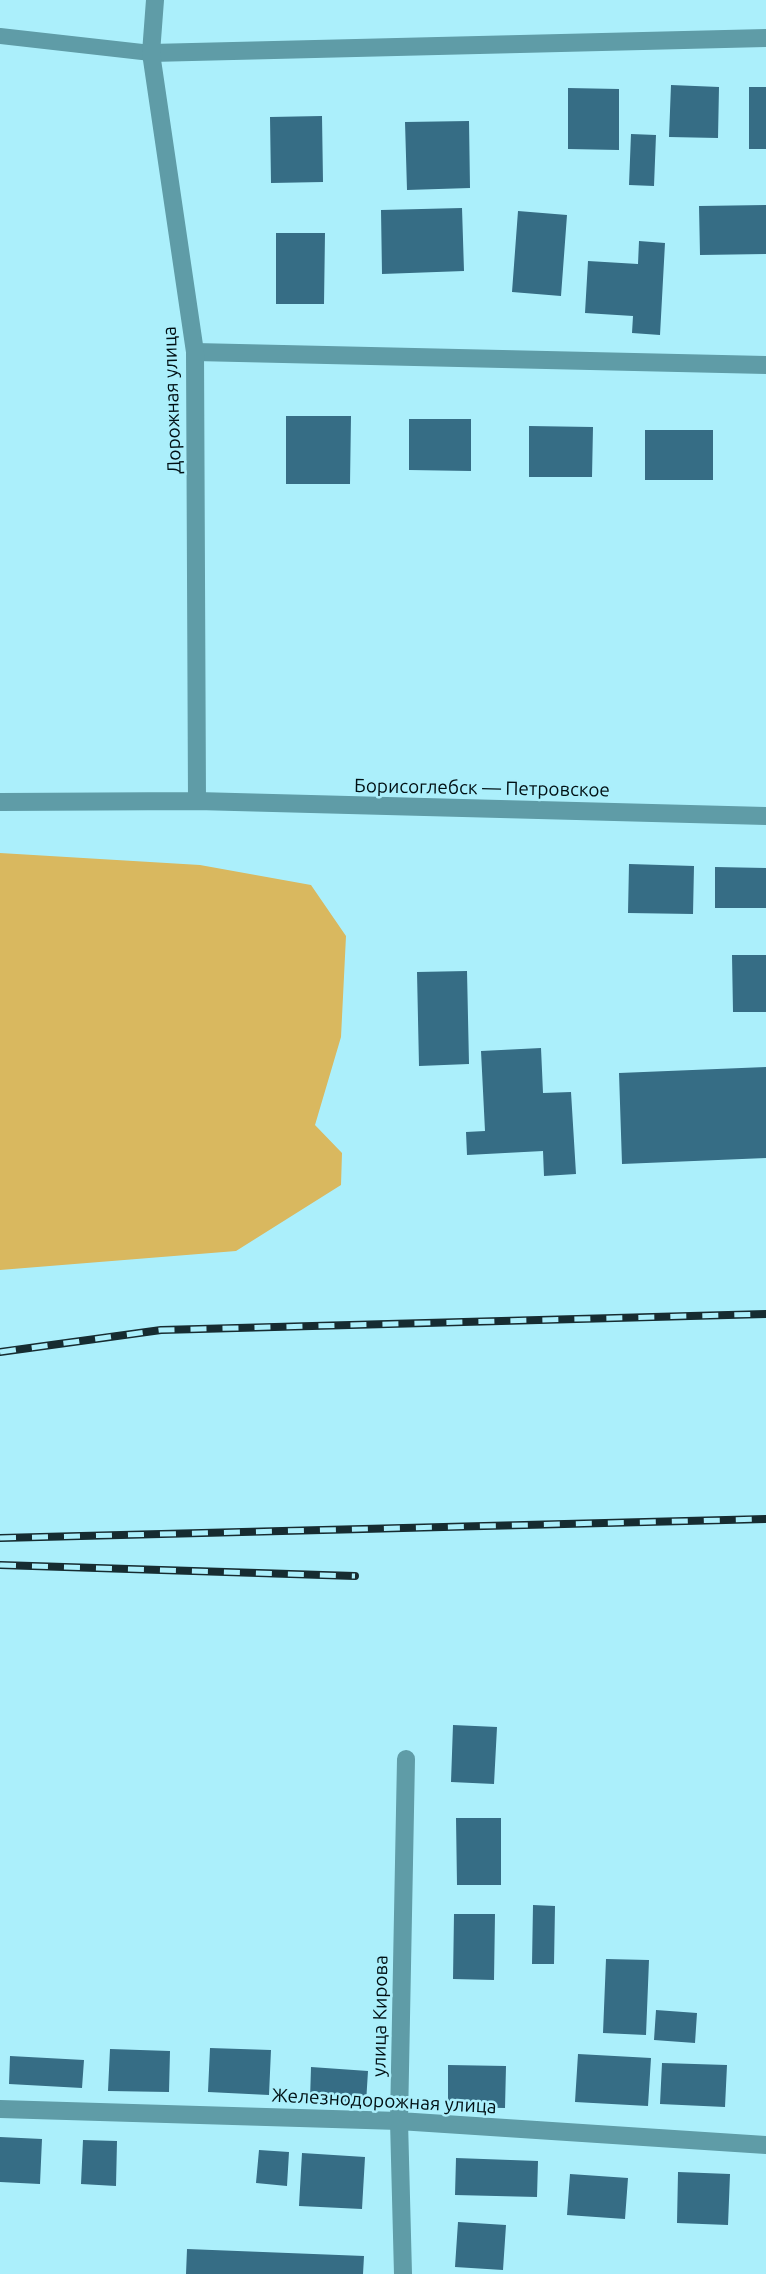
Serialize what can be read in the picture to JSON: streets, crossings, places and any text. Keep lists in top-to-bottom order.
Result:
{
  "streets": {
    "street": [
      "Дорожная улица",
      "Борисоглебск — Петровское",
      "улица Кирова",
      "Железнодорожная улица"
    ]
  },
  "crossings": [
    ["Дорожная улица", "Борисоглебск — Петровское"],
    ["улица Кирова", "Железнодорожная улица"]
  ]
}
